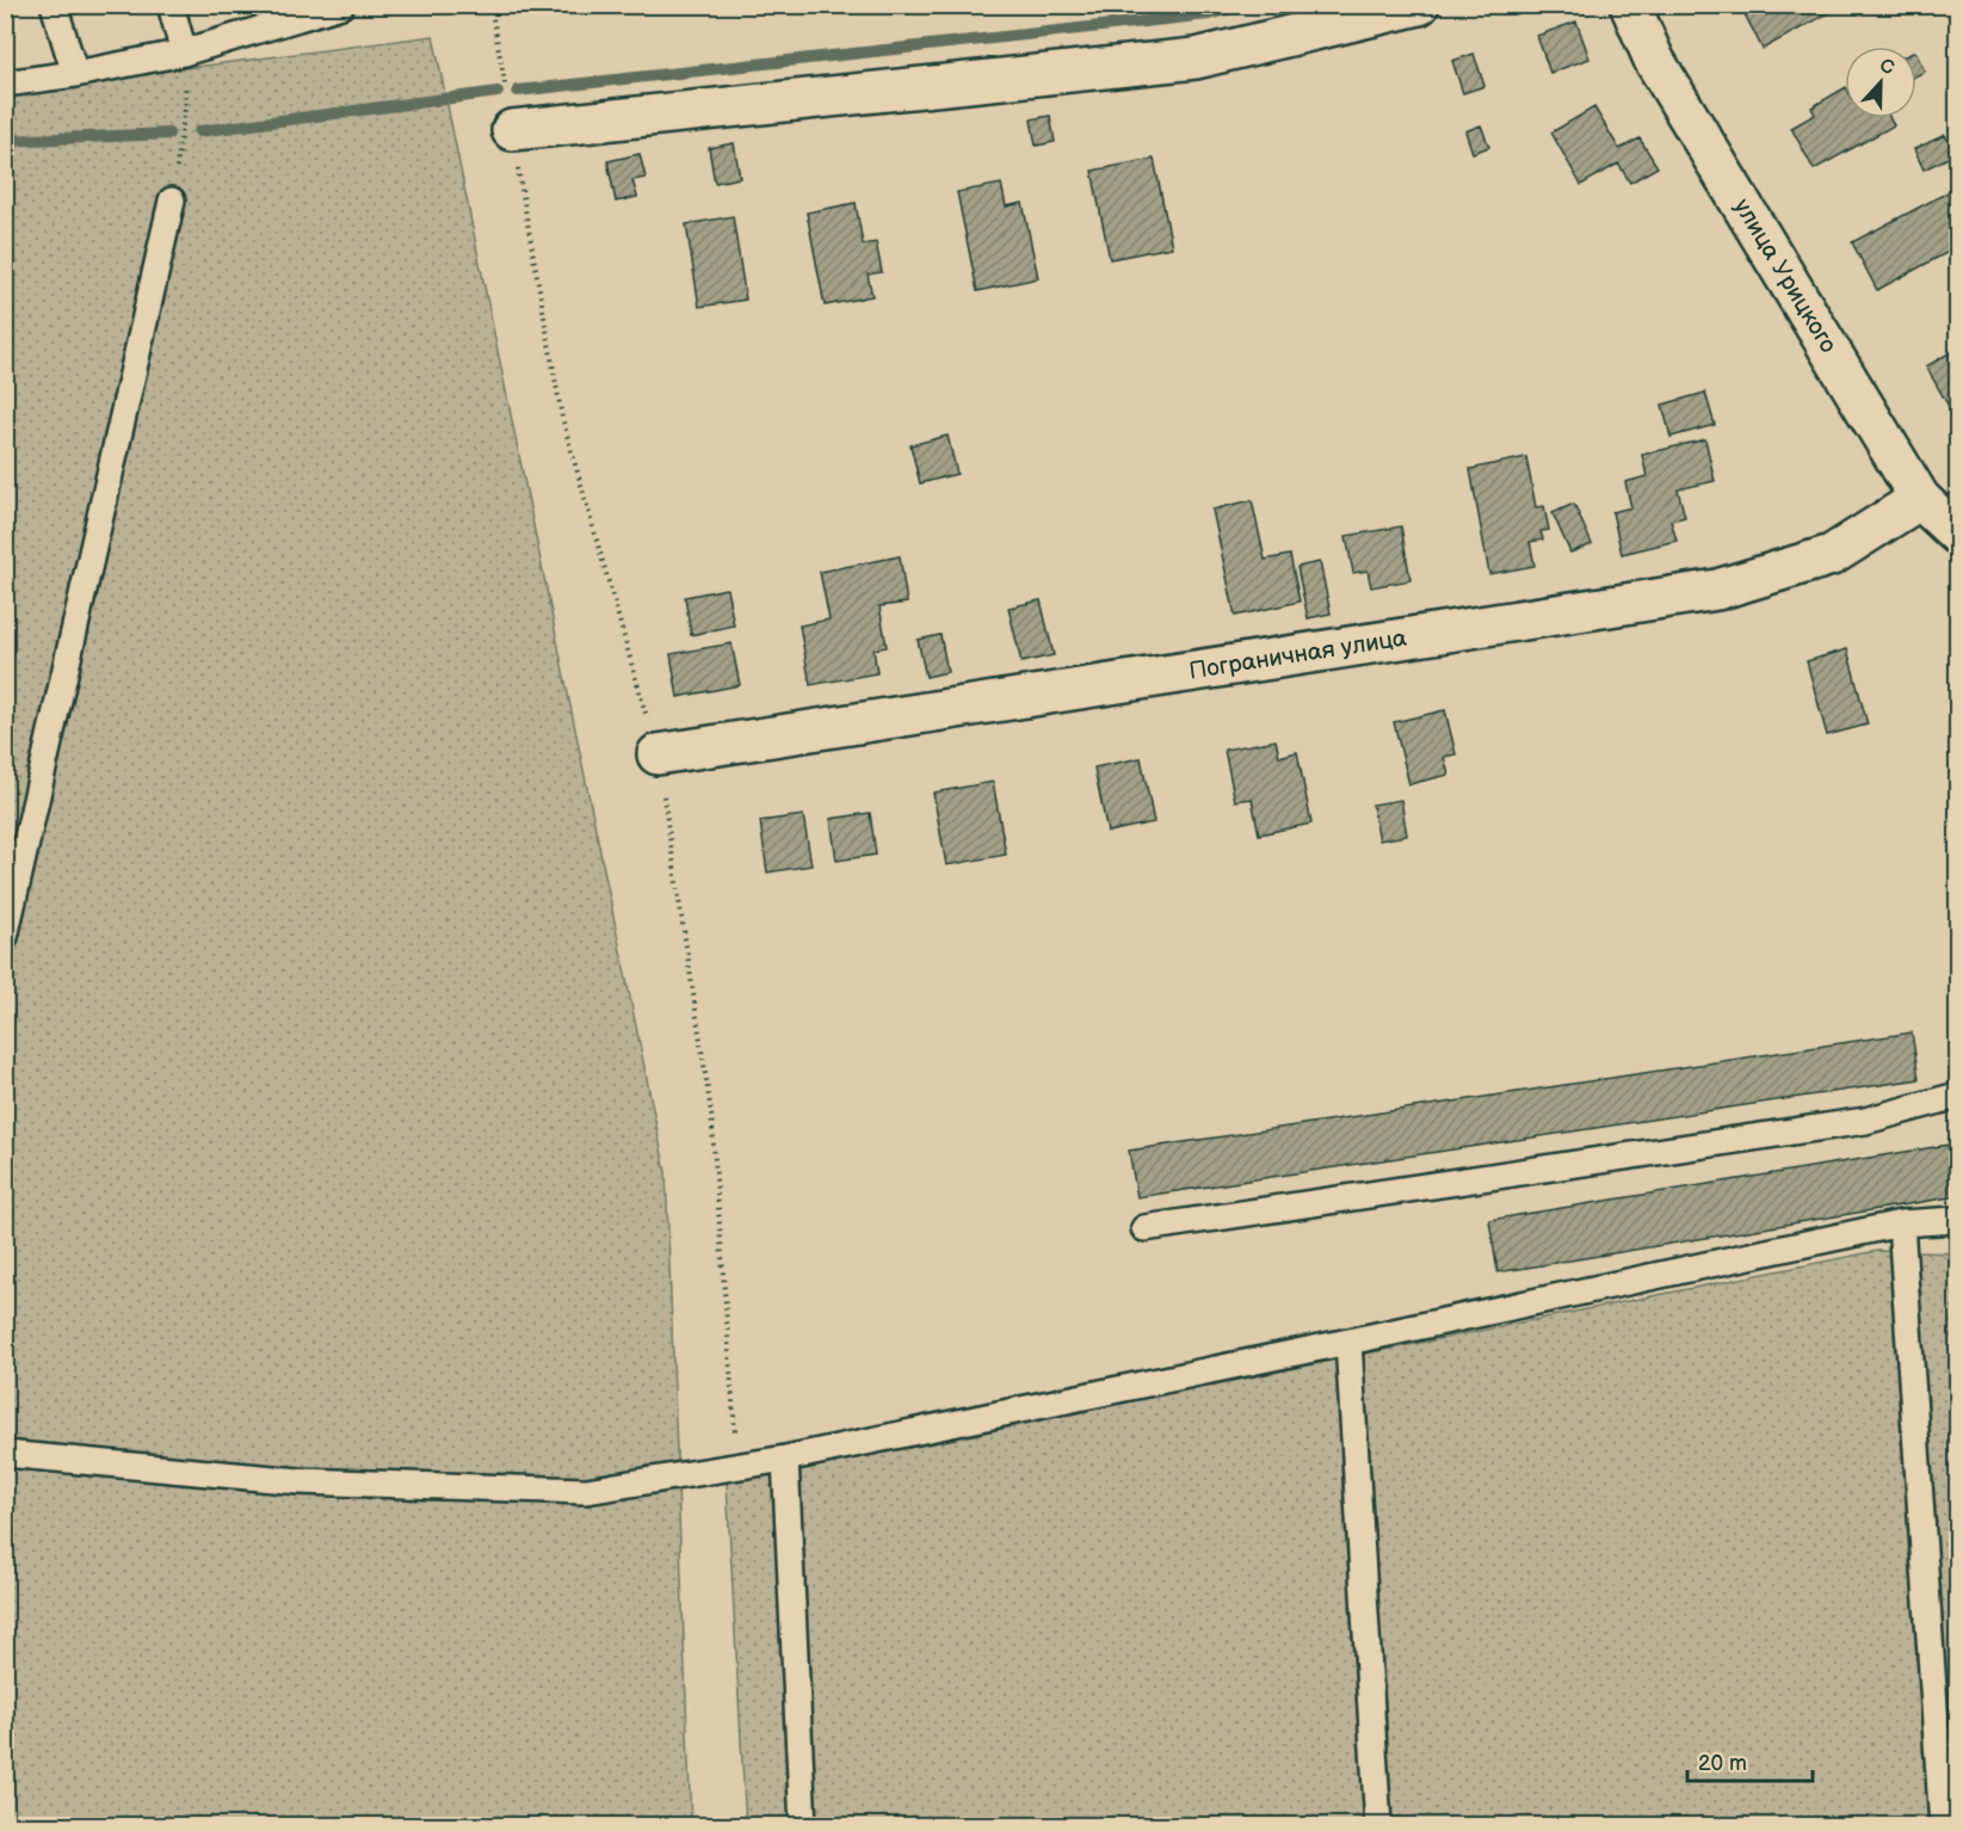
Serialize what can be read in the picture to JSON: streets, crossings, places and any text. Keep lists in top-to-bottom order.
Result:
{
  "streets": {
    "street": ["улица Урицкого", "Пограничная улица"]
  },
  "crossings": [
    ["улица Урицкого", "Пограничная улица"]
  ],
  "scale_bar": "20 m",
  "north": "top"
}
